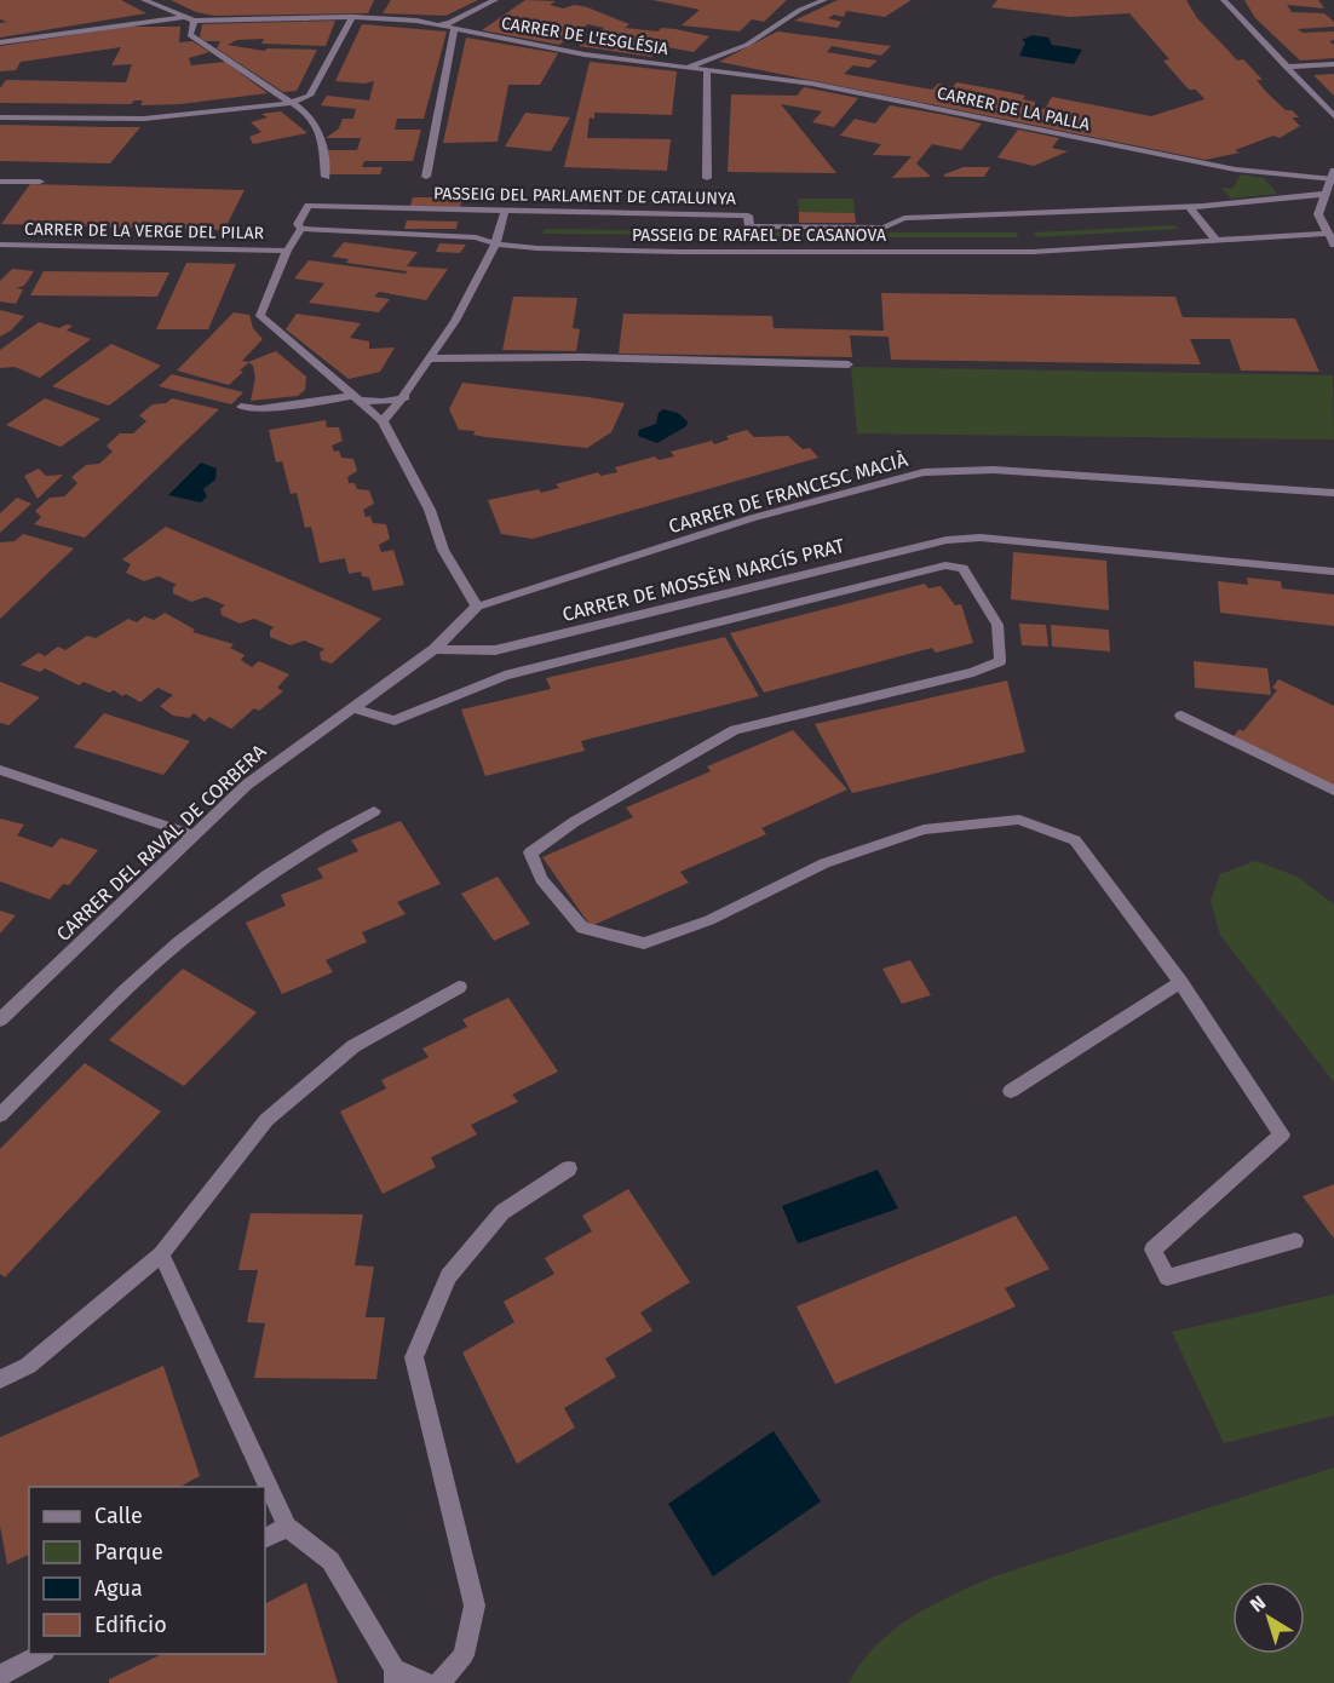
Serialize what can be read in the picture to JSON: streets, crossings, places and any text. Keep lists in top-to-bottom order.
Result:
{
  "streets": {
    "street": [
      "CARRER DE L'ESGLÉSIA",
      "CARRER DE LA PALLA",
      "PASSEIG DEL PARLAMENT DE CATALUNYA",
      "CARRER DE LA VERGE DEL PILAR",
      "PASSEIG DE RAFAEL DE CASANOVA",
      "CARRER DE FRANCESC MACIÀ",
      "CARRER DE MOSSÈN NARCÍS PRAT",
      "CARRER DEL RAVAL DE CORBERA"
    ]
  },
  "crossings": [
    ["CARRER DE L'ESGLÉSIA", "CARRER DE LA PALLA"],
    ["PASSEIG DEL PARLAMENT DE CATALUNYA", "PASSEIG DE RAFAEL DE CASANOVA"],
    ["CARRER DE FRANCESC MACIÀ", "CARRER DEL RAVAL DE CORBERA"],
    ["CARRER DE MOSSÈN NARCÍS PRAT", "CARRER DEL RAVAL DE CORBERA"]
  ],
  "legend": [
    "Calle",
    "Parque",
    "Agua",
    "Edificio"
  ],
  "north": "top left"
}
